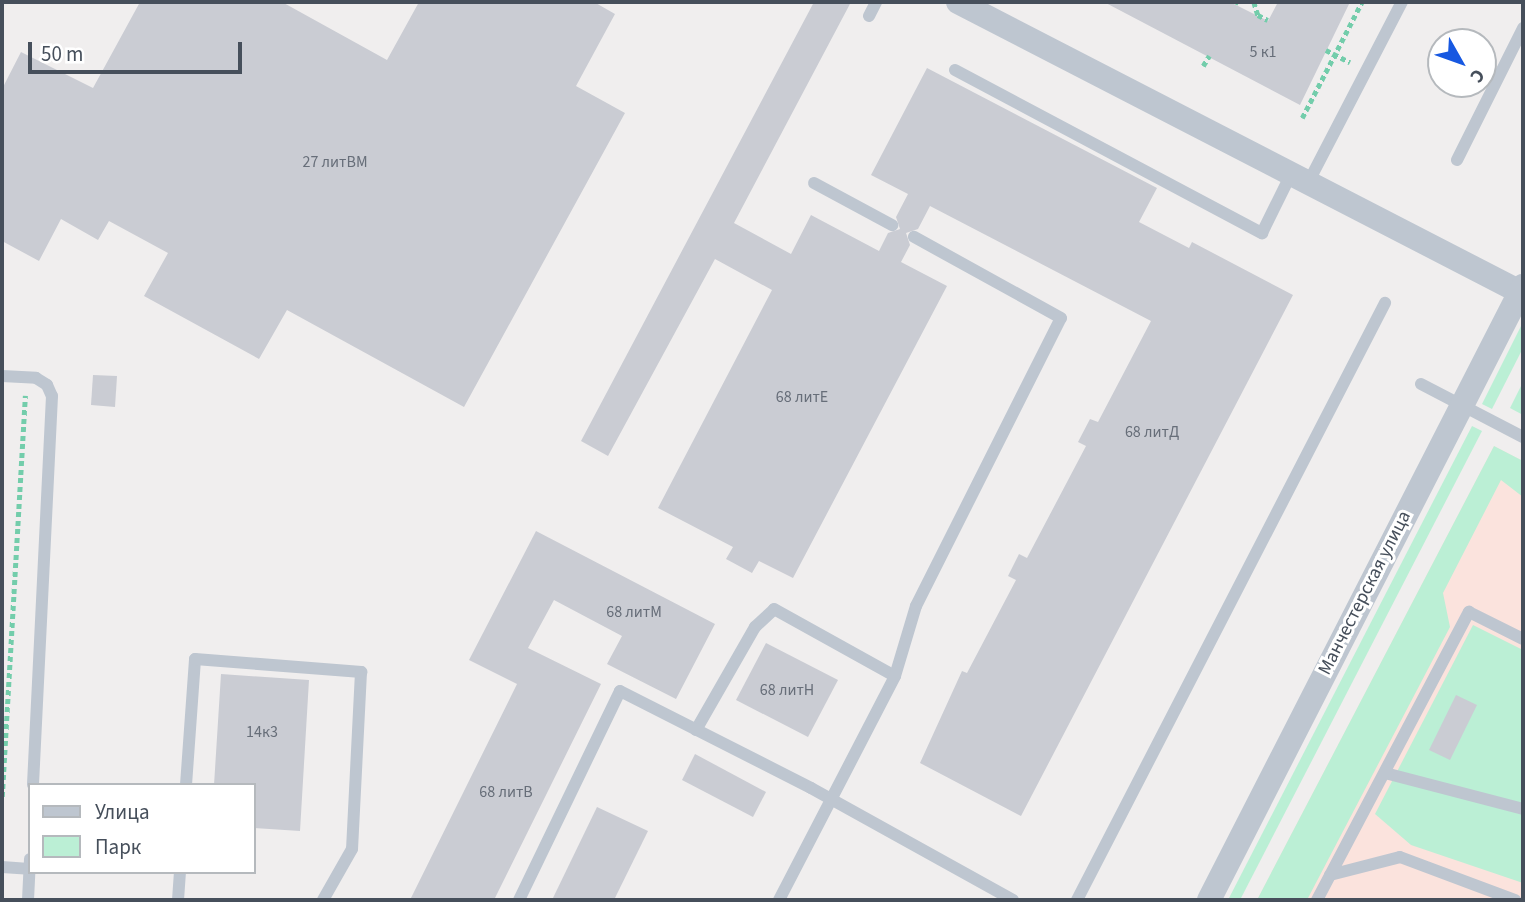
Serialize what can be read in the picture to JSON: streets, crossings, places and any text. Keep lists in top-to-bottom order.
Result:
{
  "streets": {
    "street": ["Манчестерская улица"]
  },
  "house_numbers": [
    "5 к1",
    "27 литВМ",
    "68 литЕ",
    "68 литД",
    "68 литМ",
    "68 литН",
    "14к3",
    "68 литВ"
  ],
  "legend": ["Улица", "Парк"],
  "scale_bar": "50 m",
  "north": "bottom right"
}
